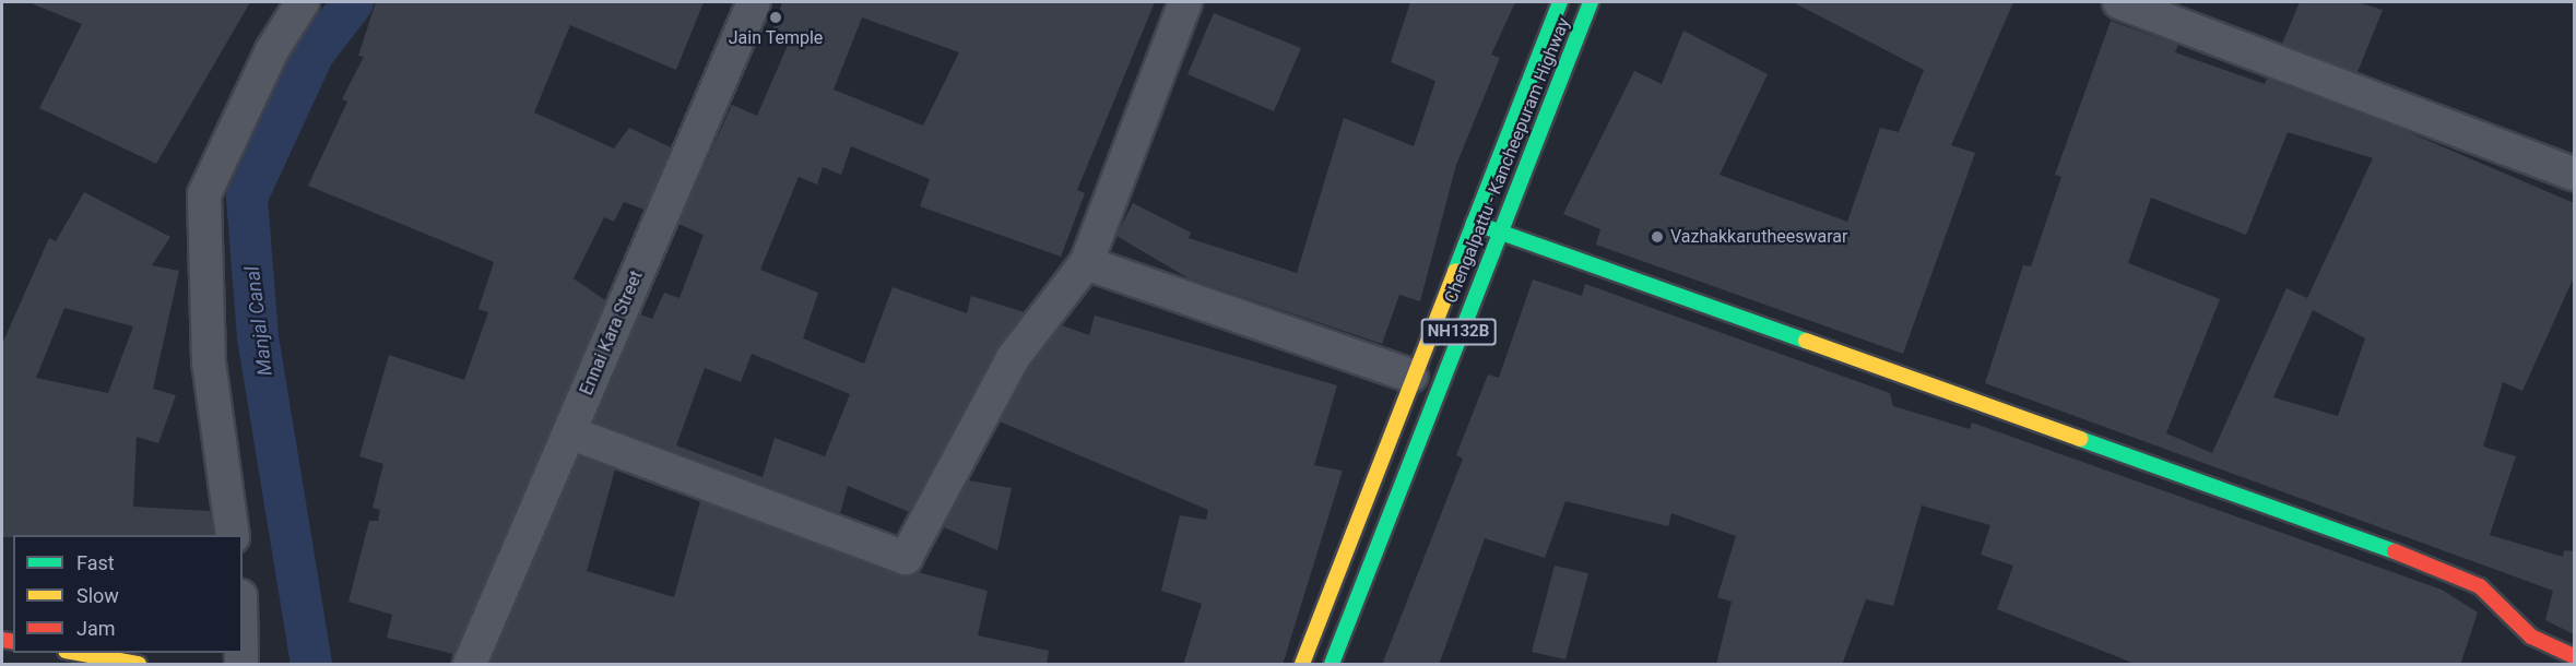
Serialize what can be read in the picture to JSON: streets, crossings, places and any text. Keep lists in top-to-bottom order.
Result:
{
  "streets": {
    "main road": ["Chengalpattu - Kancheepuram Highway", "NH132B"],
    "street": ["Ennai Kara Street"]
  },
  "water": ["Manjal Canal"],
  "places": ["Jain Temple", "Vazhakkarutheeswarar"],
  "legend": ["Fast", "Slow", "Jam"]
}
